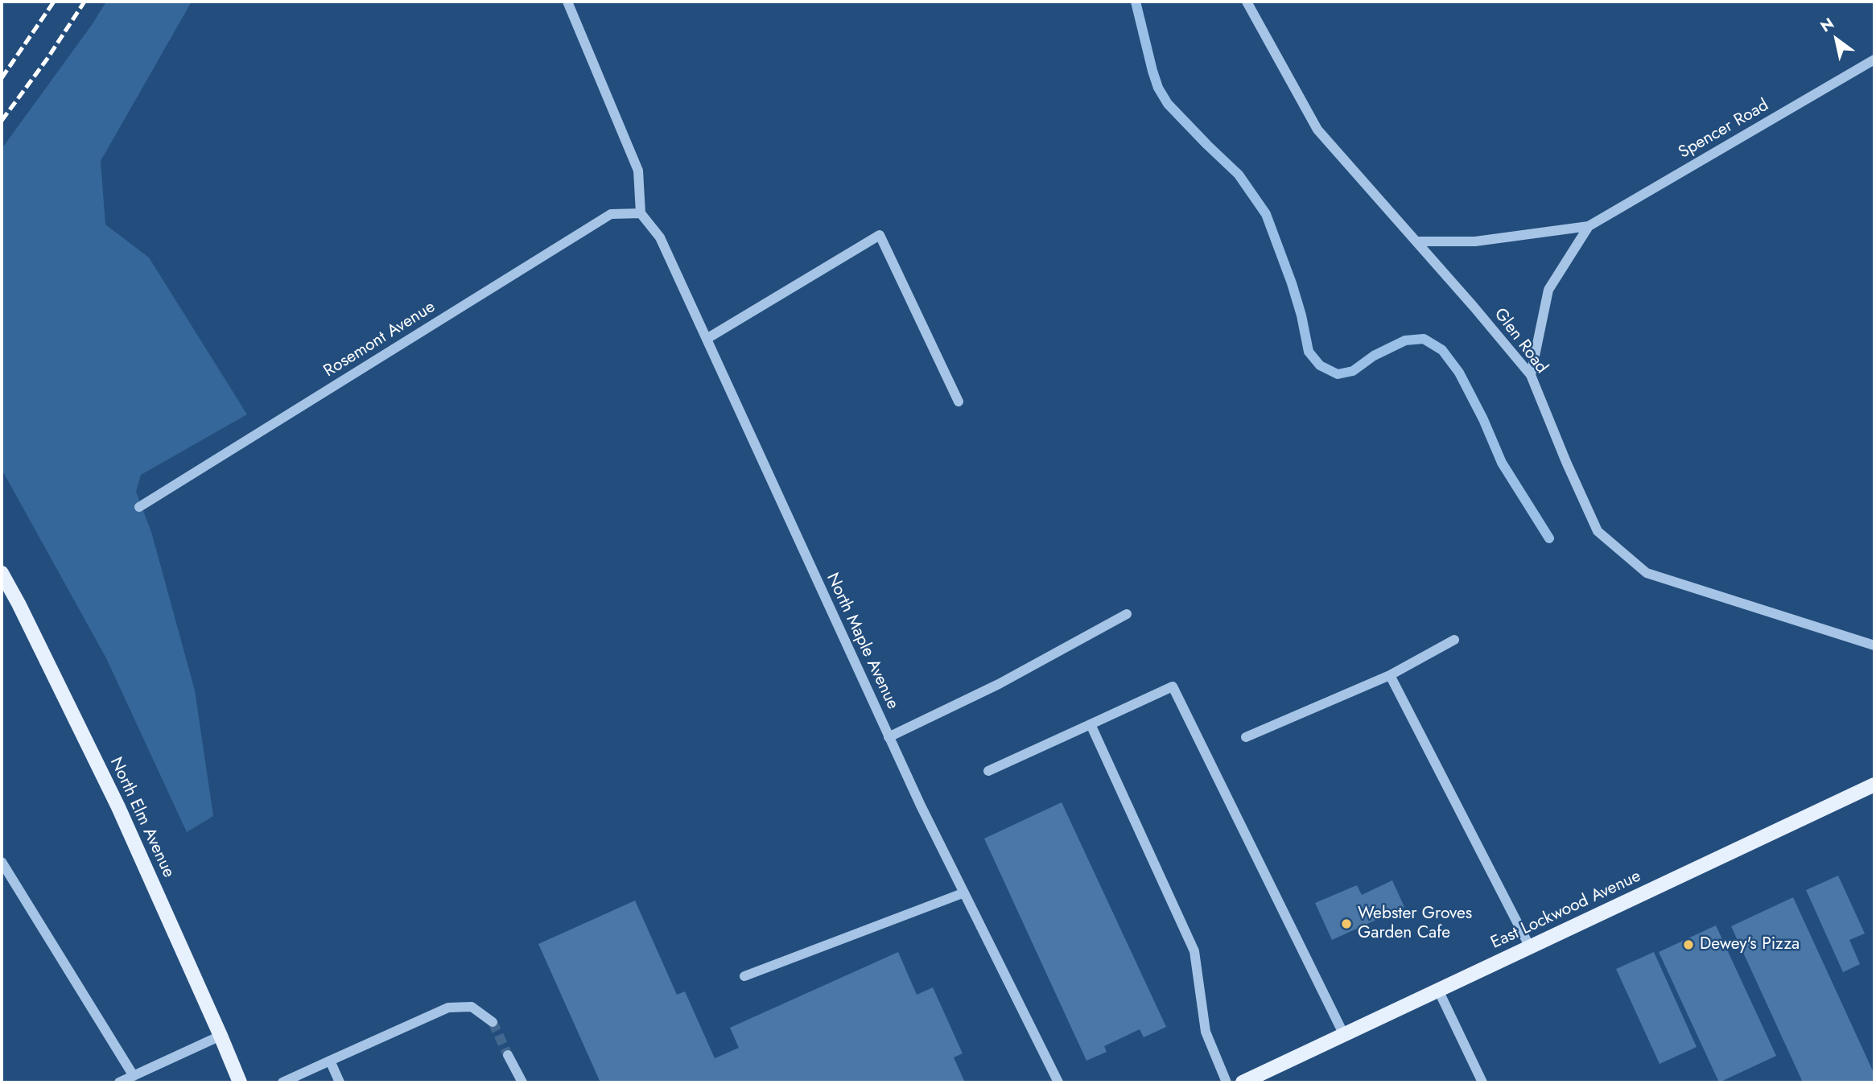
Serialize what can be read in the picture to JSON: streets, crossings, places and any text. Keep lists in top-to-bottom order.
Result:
{
  "streets": {
    "main road": ["North Elm Avenue", "East Lockwood Avenue"],
    "street": [
      "Spencer Road",
      "Rosemont Avenue",
      "Glen Road",
      "North Maple Avenue"
    ]
  },
  "crossings": [
    ["Spencer Road", "Glen Road"],
    ["Rosemont Avenue", "North Maple Avenue"]
  ],
  "places": ["Webster Groves Garden Cafe", "Dewey's Pizza"],
  "north": "top left"
}
